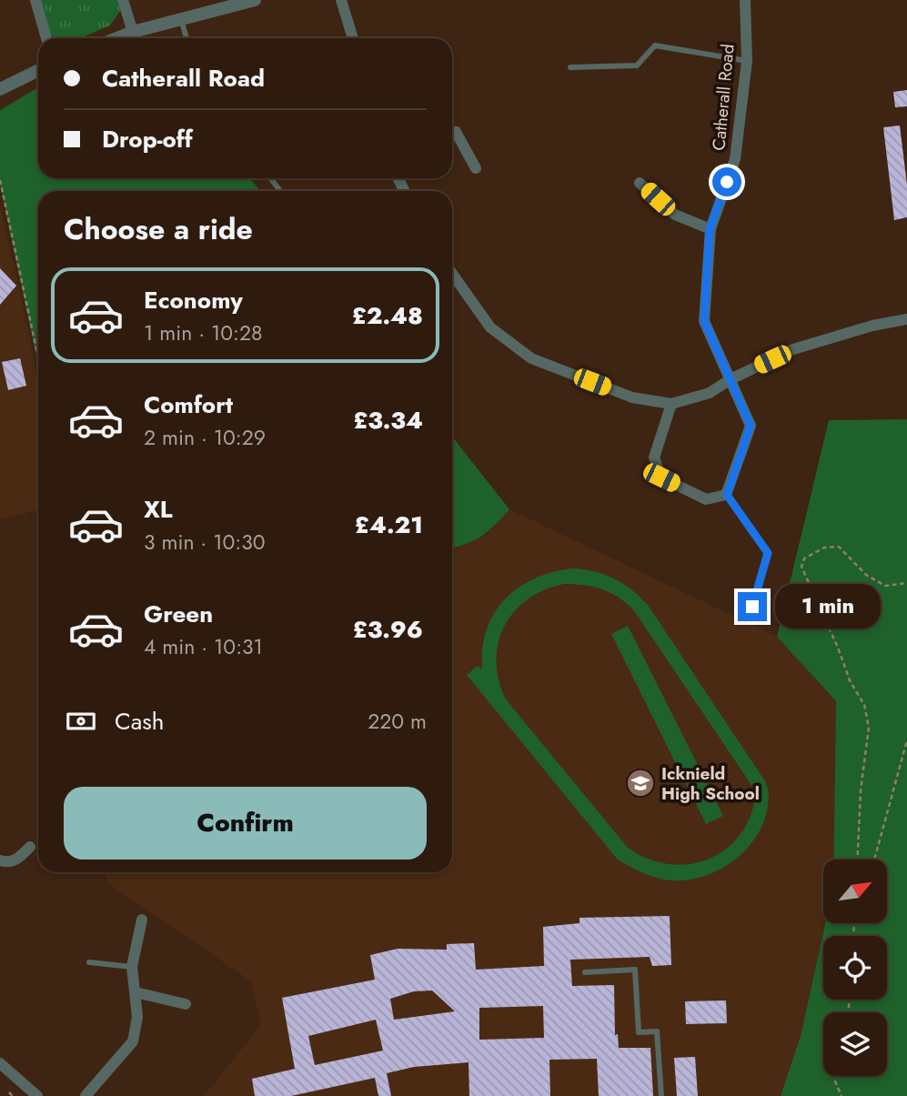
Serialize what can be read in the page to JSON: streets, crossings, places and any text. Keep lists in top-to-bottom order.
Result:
{
  "streets": {
    "street": ["Catherall Road"]
  },
  "places": {
    "school or university": ["Icknield High School"]
  },
  "north": "top right",
  "page": {
    "banner": ["Catherall Road", "Drop-off"],
    "heading": "Choose a ride",
    "list": [
      {
        "name": "Economy",
        "note": "1 min · 10:28",
        "value": "£2.48"
      },
      {
        "name": "Comfort",
        "note": "2 min · 10:29",
        "value": "£3.34"
      },
      {
        "name": "XL",
        "note": "3 min · 10:30",
        "value": "£4.21"
      },
      {
        "name": "Green",
        "note": "4 min · 10:31",
        "value": "£3.96"
      }
    ],
    "bubble": "1 min",
    "pay": ["Cash", "220 m"],
    "buttons": "Confirm"
  }
}
